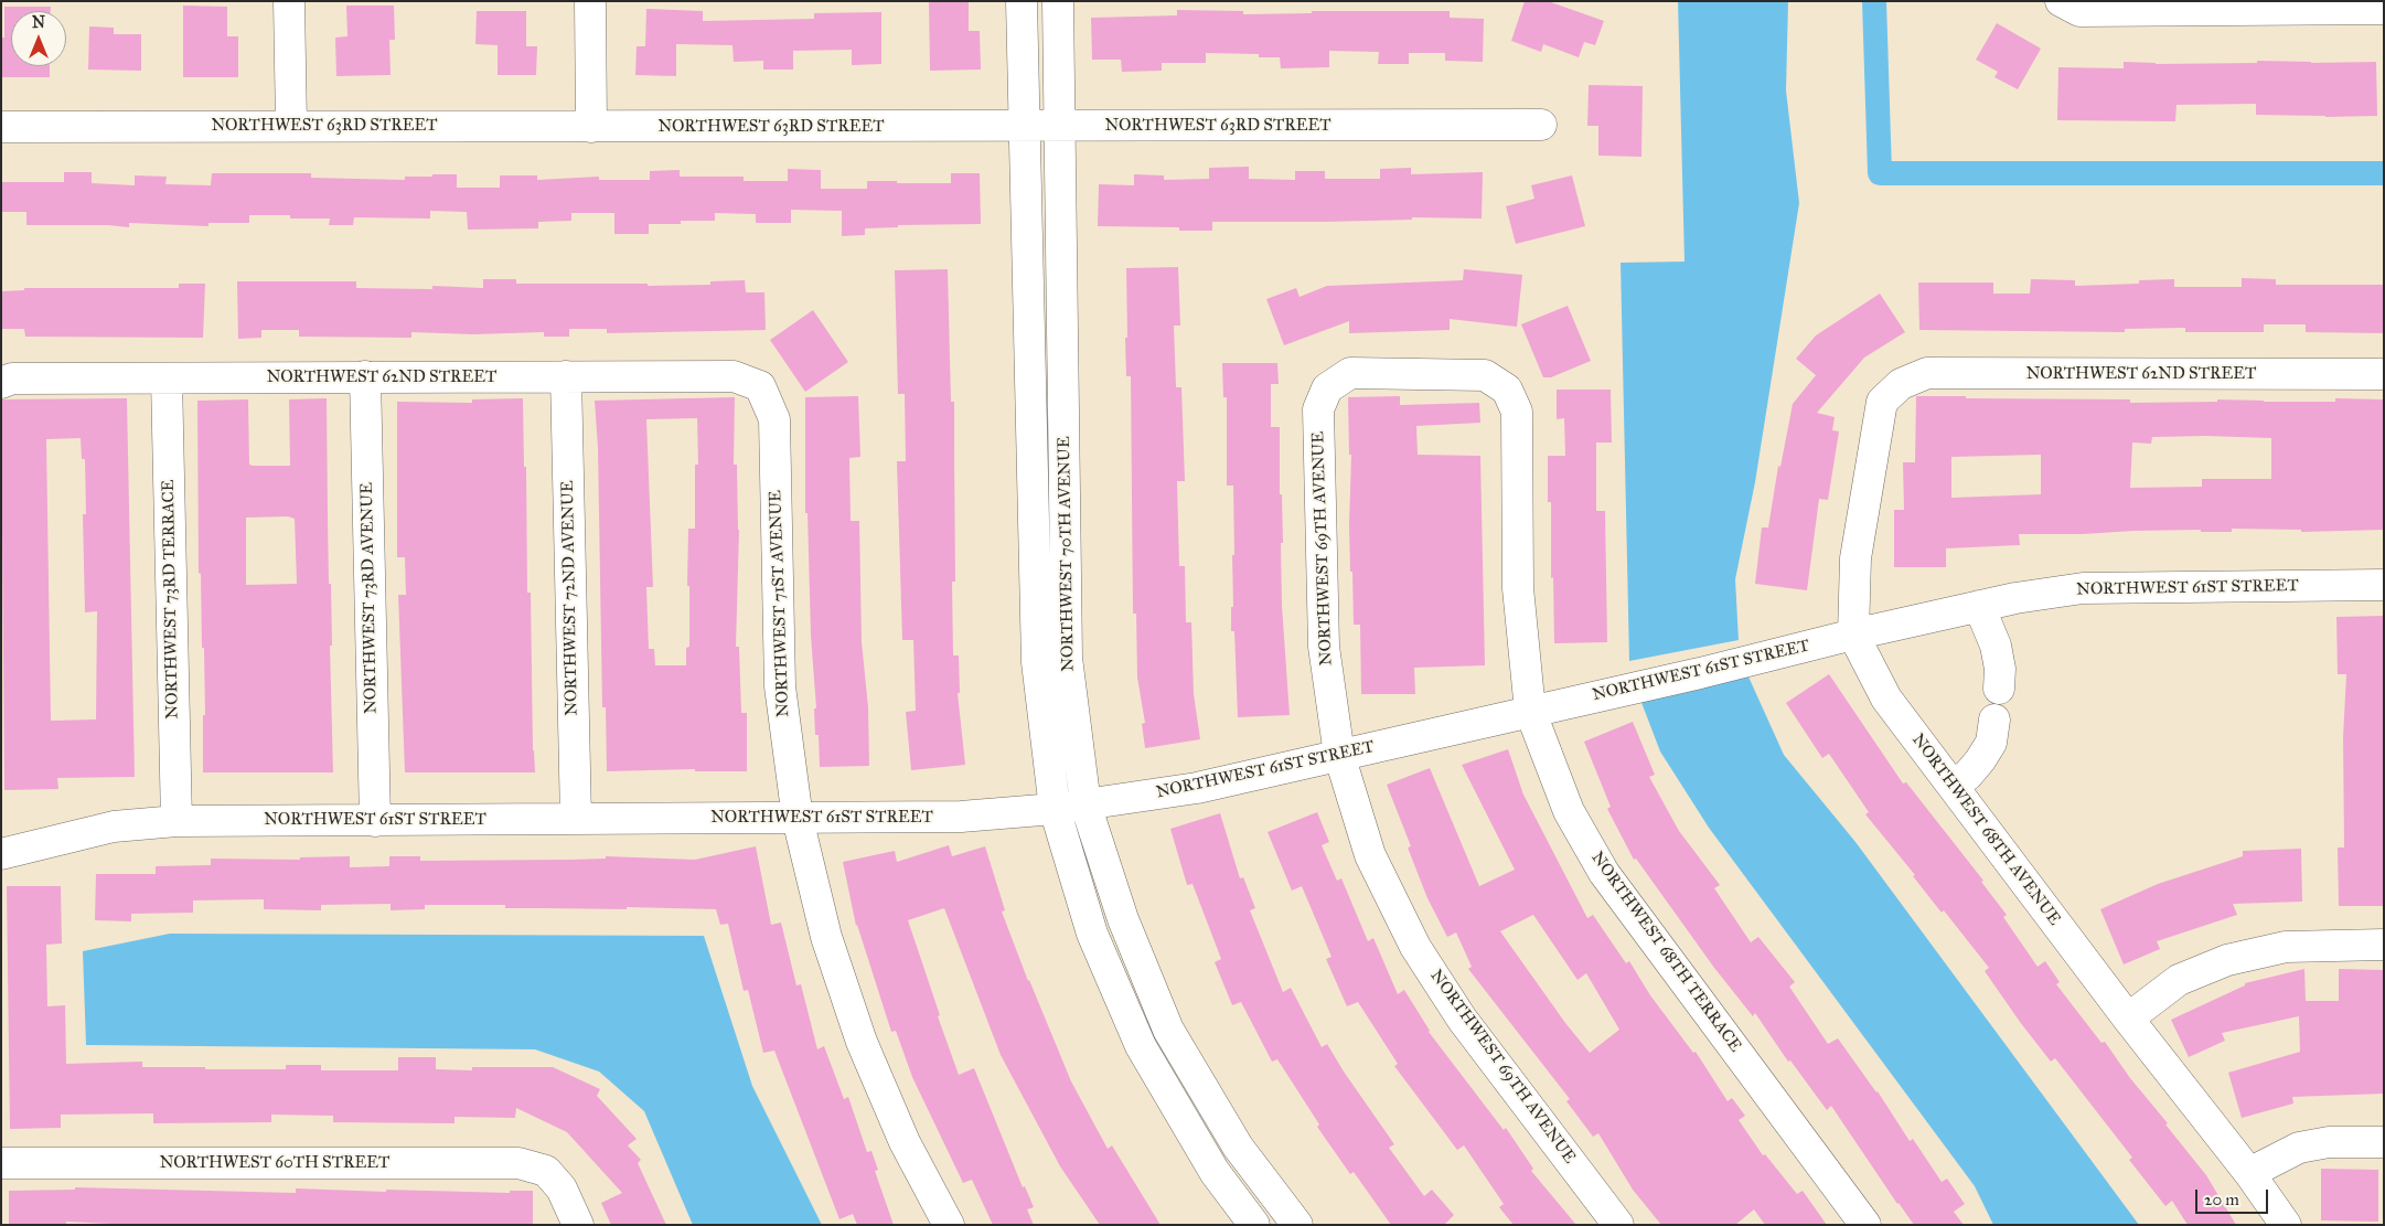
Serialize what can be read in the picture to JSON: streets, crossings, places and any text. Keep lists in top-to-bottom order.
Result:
{
  "streets": {
    "street": [
      "NORTHWEST 63RD STREET",
      "NORTHWEST 62ND STREET",
      "NORTHWEST 69TH AVENUE",
      "NORTHWEST 70TH AVENUE",
      "NORTHWEST 61ST STREET",
      "NORTHWEST 73RD AVENUE",
      "NORTHWEST 72ND AVENUE",
      "NORTHWEST 73RD TERRACE",
      "NORTHWEST 71ST AVENUE",
      "NORTHWEST 68TH AVENUE",
      "NORTHWEST 68TH TERRACE",
      "NORTHWEST 60TH STREET"
    ]
  },
  "crossings": [
    ["NORTHWEST 63RD STREET", "NORTHWEST 70TH AVENUE"],
    ["NORTHWEST 62ND STREET", "NORTHWEST 73RD AVENUE"],
    ["NORTHWEST 62ND STREET", "NORTHWEST 72ND AVENUE"],
    ["NORTHWEST 62ND STREET", "NORTHWEST 73RD TERRACE"],
    ["NORTHWEST 62ND STREET", "NORTHWEST 71ST AVENUE"],
    ["NORTHWEST 62ND STREET", "NORTHWEST 68TH AVENUE"],
    ["NORTHWEST 69TH AVENUE", "NORTHWEST 61ST STREET"],
    ["NORTHWEST 69TH AVENUE", "NORTHWEST 68TH TERRACE"],
    ["NORTHWEST 70TH AVENUE", "NORTHWEST 61ST STREET"],
    ["NORTHWEST 61ST STREET", "NORTHWEST 73RD AVENUE"],
    ["NORTHWEST 61ST STREET", "NORTHWEST 72ND AVENUE"],
    ["NORTHWEST 61ST STREET", "NORTHWEST 73RD TERRACE"],
    ["NORTHWEST 61ST STREET", "NORTHWEST 71ST AVENUE"],
    ["NORTHWEST 61ST STREET", "NORTHWEST 68TH AVENUE"],
    ["NORTHWEST 61ST STREET", "NORTHWEST 68TH TERRACE"]
  ],
  "scale_bar": "20 m",
  "north": "top"
}
